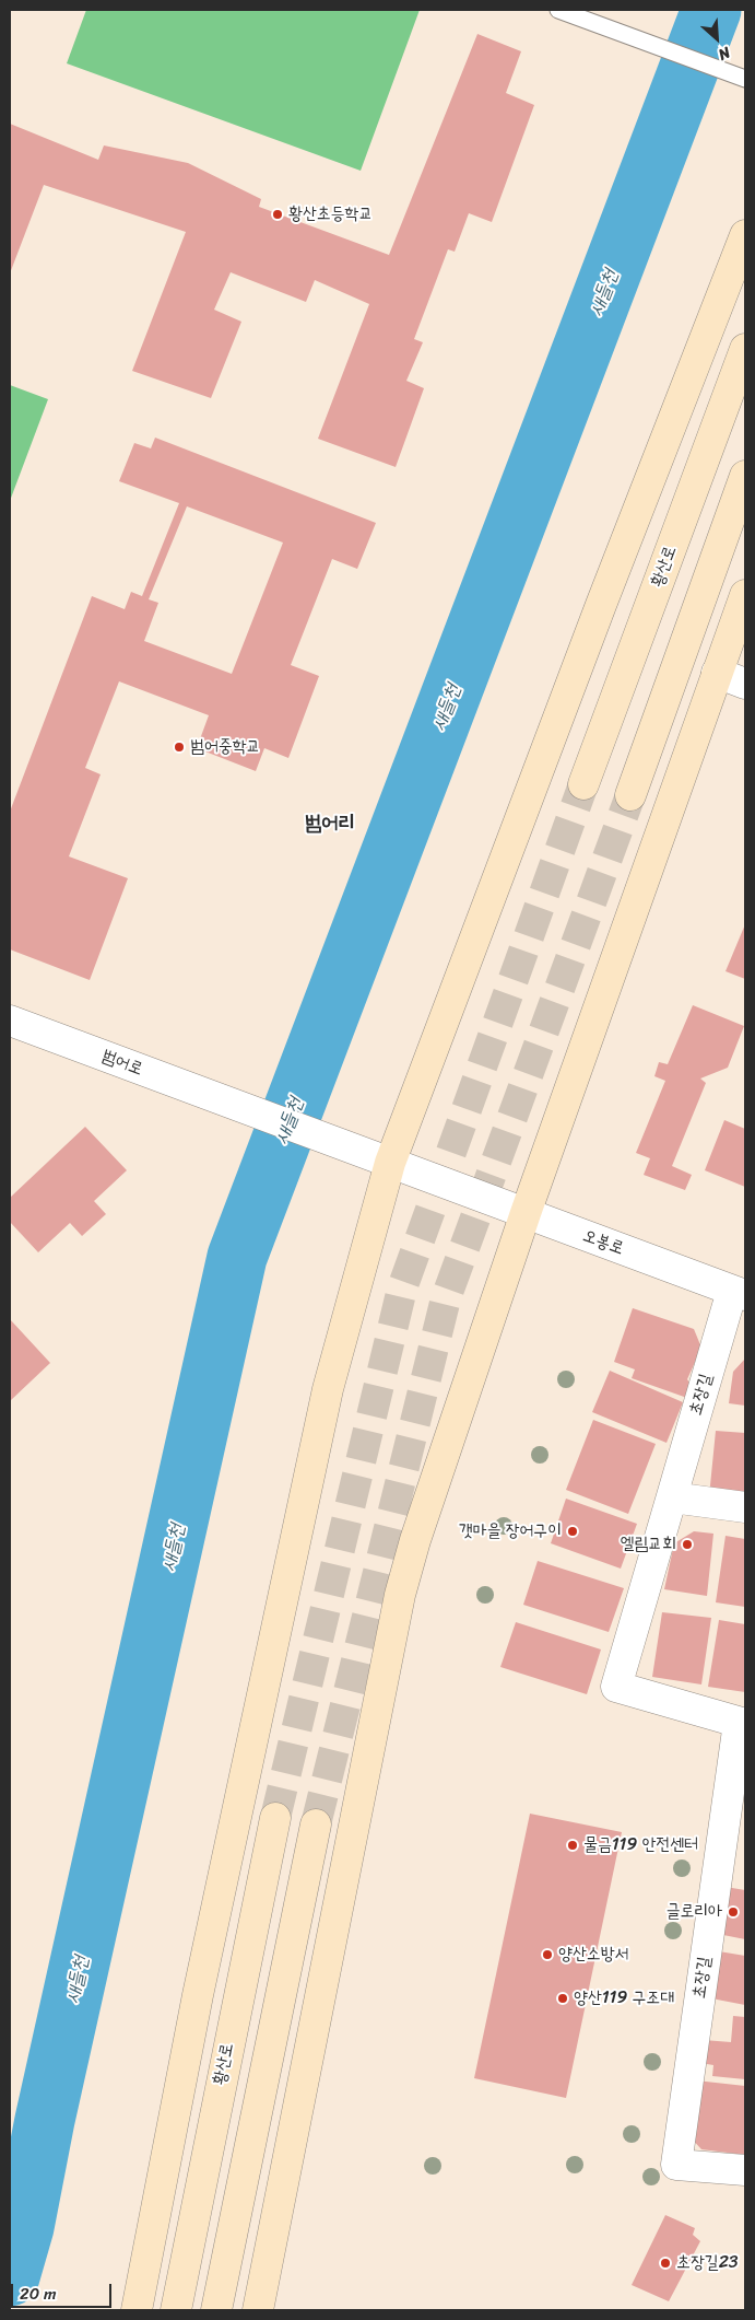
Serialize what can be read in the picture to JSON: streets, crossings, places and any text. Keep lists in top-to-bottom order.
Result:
{
  "streets": {
    "main road": ["황산로"],
    "street": ["범어로", "오봉로", "초장길"]
  },
  "crossings": [
    ["범어로", "오봉로"],
    ["오봉로", "초장길"]
  ],
  "districts": ["범어리"],
  "water": ["새들천"],
  "places": [
    "황산초등학교",
    "범어중학교",
    "갯마을 장어구이",
    "엘림교회",
    "물금119 안전센터",
    "글로리아",
    "양산소방서",
    "양산119 구조대",
    "초장길23"
  ],
  "scale_bar": "20 m",
  "north": "bottom right"
}
